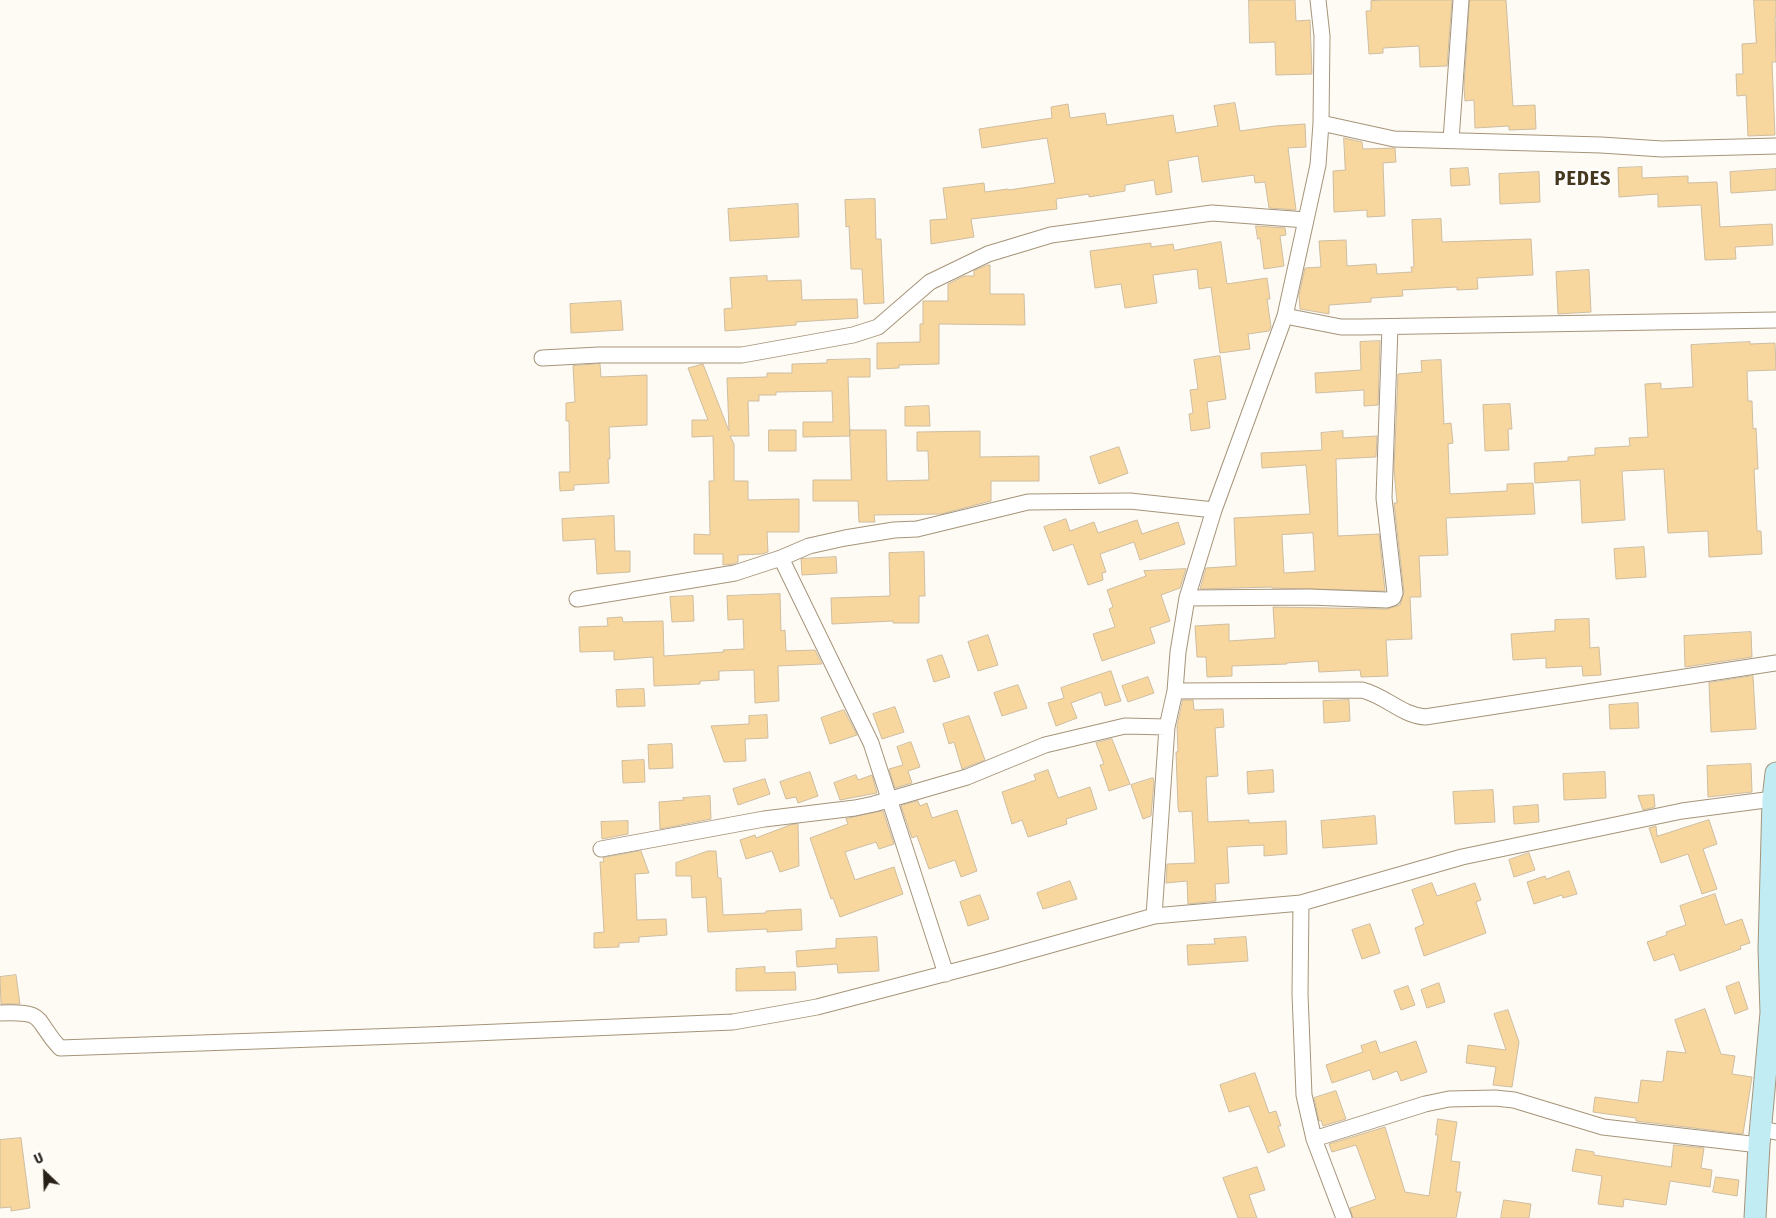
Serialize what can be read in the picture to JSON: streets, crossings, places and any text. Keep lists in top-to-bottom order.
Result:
{
  "districts": ["PEDES"],
  "north": "top left"
}
